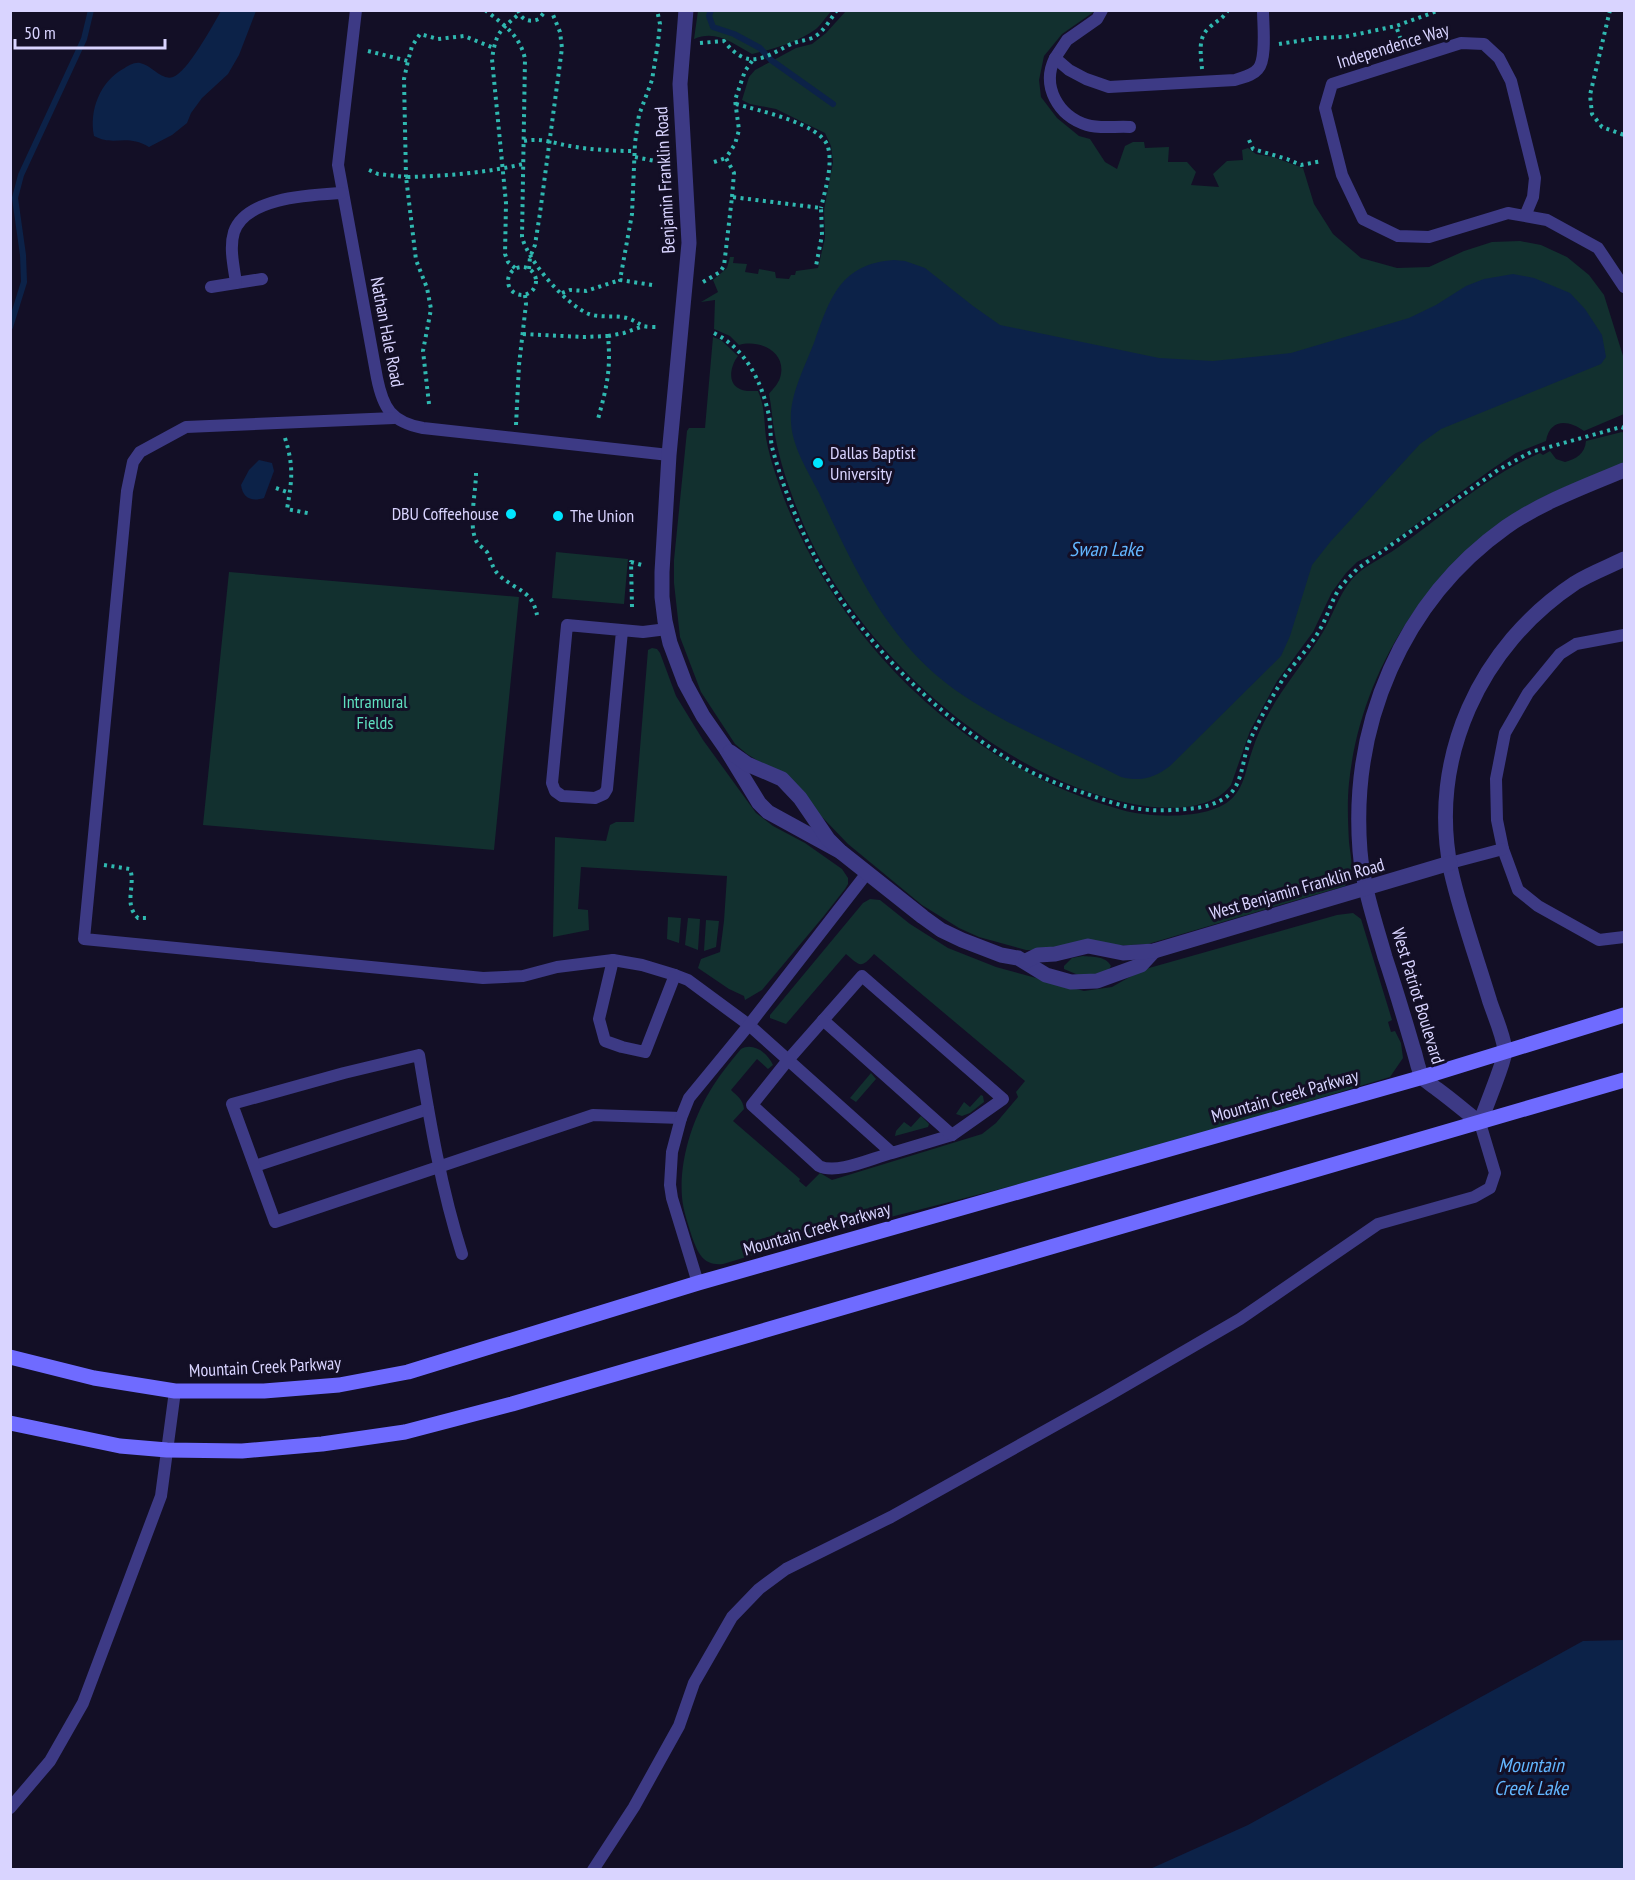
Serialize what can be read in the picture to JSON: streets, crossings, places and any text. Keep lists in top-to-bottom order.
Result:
{
  "streets": {
    "main road": ["Mountain Creek Parkway"],
    "street": ["Benjamin Franklin Road", "West Benjamin Franklin Road", "West Patriot Boulevard"],
    "lane": ["Independence Way", "Nathan Hale Road"]
  },
  "crossings": [
    ["Benjamin Franklin Road", "West Benjamin Franklin Road"],
    ["West Benjamin Franklin Road", "West Patriot Boulevard"],
    ["West Patriot Boulevard", "Mountain Creek Parkway"]
  ],
  "water": ["Swan Lake", "Mountain Creek Lake"],
  "parks": ["Intramural Fields"],
  "places": ["Dallas Baptist University", "DBU Coffeehouse", "The Union"],
  "scale_bar": "50 m"
}
